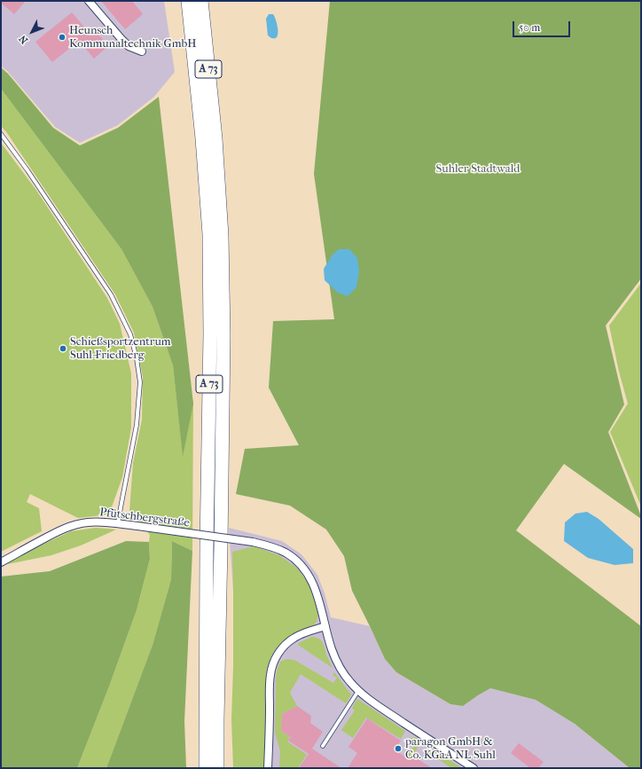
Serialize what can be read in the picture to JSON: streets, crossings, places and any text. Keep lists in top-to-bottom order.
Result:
{
  "streets": {
    "highway": ["A 73"],
    "street": ["Pfütschbergstraße"]
  },
  "parks": ["Suhler Stadtwald"],
  "places": ["Heunsch Kommunaltechnik GmbH", "Schießsportzentrum Suhl-Friedberg", "paragon GmbH & Co. KGaA NL Suhl"],
  "scale_bar": "50 m",
  "north": "bottom left"
}
